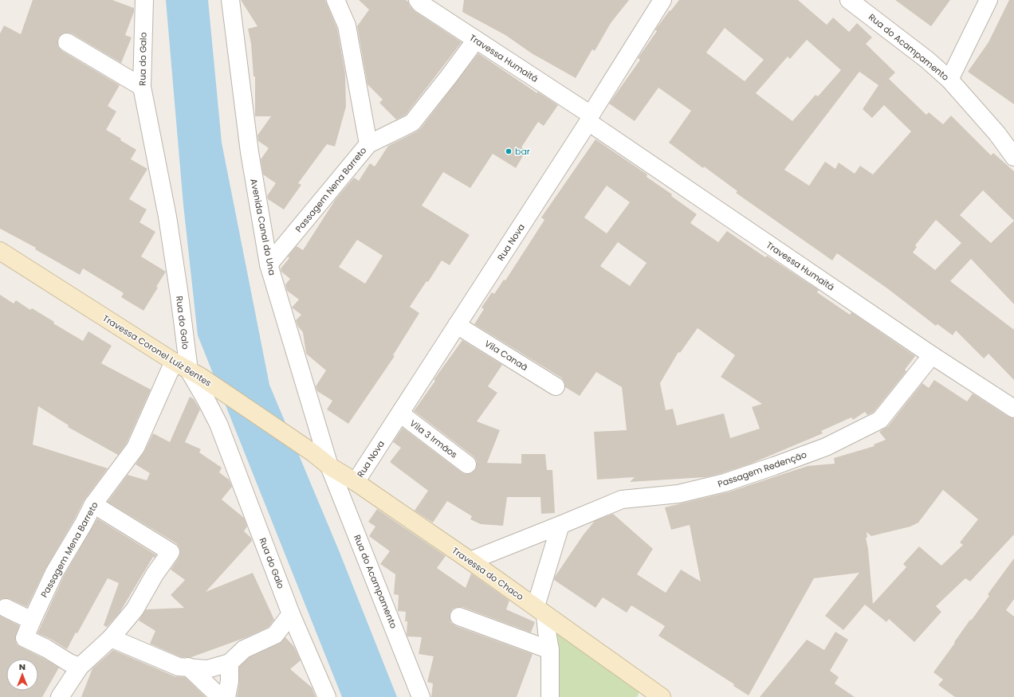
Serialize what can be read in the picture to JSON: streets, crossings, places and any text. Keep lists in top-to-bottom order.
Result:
{
  "streets": {
    "street": [
      "Rua do Acampamento",
      "Travessa Humaitá",
      "Rua do Galo",
      "Passagem Nena Barreto",
      "Avenida Canal do Una",
      "Rua Nova",
      "Travessa Coronel Luíz Bentes",
      "Vila Canaã",
      "Vila 3 Irmãos",
      "Passagem Redenção",
      "Passagem Mena Barreto",
      "Travessa do Chaco"
    ]
  },
  "crossings": [
    ["Rua do Acampamento", "Avenida Canal do Una"],
    ["Rua do Acampamento", "Travessa do Chaco"],
    ["Travessa Humaitá", "Passagem Nena Barreto"],
    ["Travessa Humaitá", "Rua Nova"],
    ["Travessa Humaitá", "Passagem Redenção"],
    ["Rua do Galo", "Travessa Coronel Luíz Bentes"],
    ["Passagem Nena Barreto", "Avenida Canal do Una"],
    ["Avenida Canal do Una", "Travessa do Chaco"],
    ["Rua Nova", "Vila Canaã"],
    ["Rua Nova", "Vila 3 Irmãos"],
    ["Rua Nova", "Travessa do Chaco"],
    ["Travessa Coronel Luíz Bentes", "Passagem Mena Barreto"],
    ["Travessa Coronel Luíz Bentes", "Travessa do Chaco"],
    ["Passagem Redenção", "Travessa do Chaco"]
  ],
  "places": ["bar"],
  "north": "top"
}
